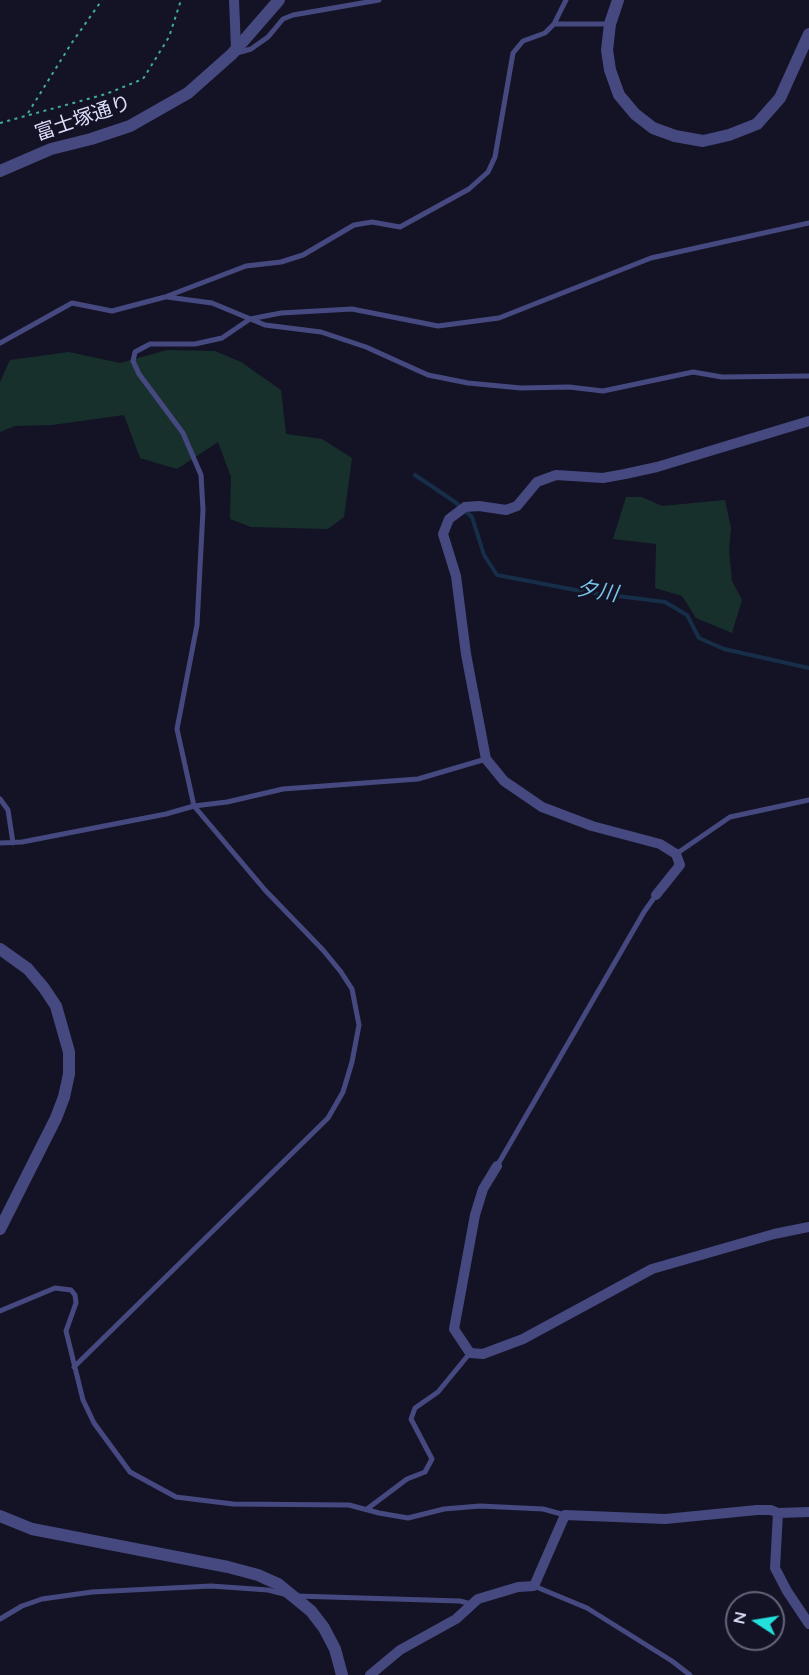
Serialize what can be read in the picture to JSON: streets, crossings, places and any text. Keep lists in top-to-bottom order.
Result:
{
  "streets": {
    "street": ["富士塚通り"]
  },
  "water": ["夕川"],
  "north": "left"
}
